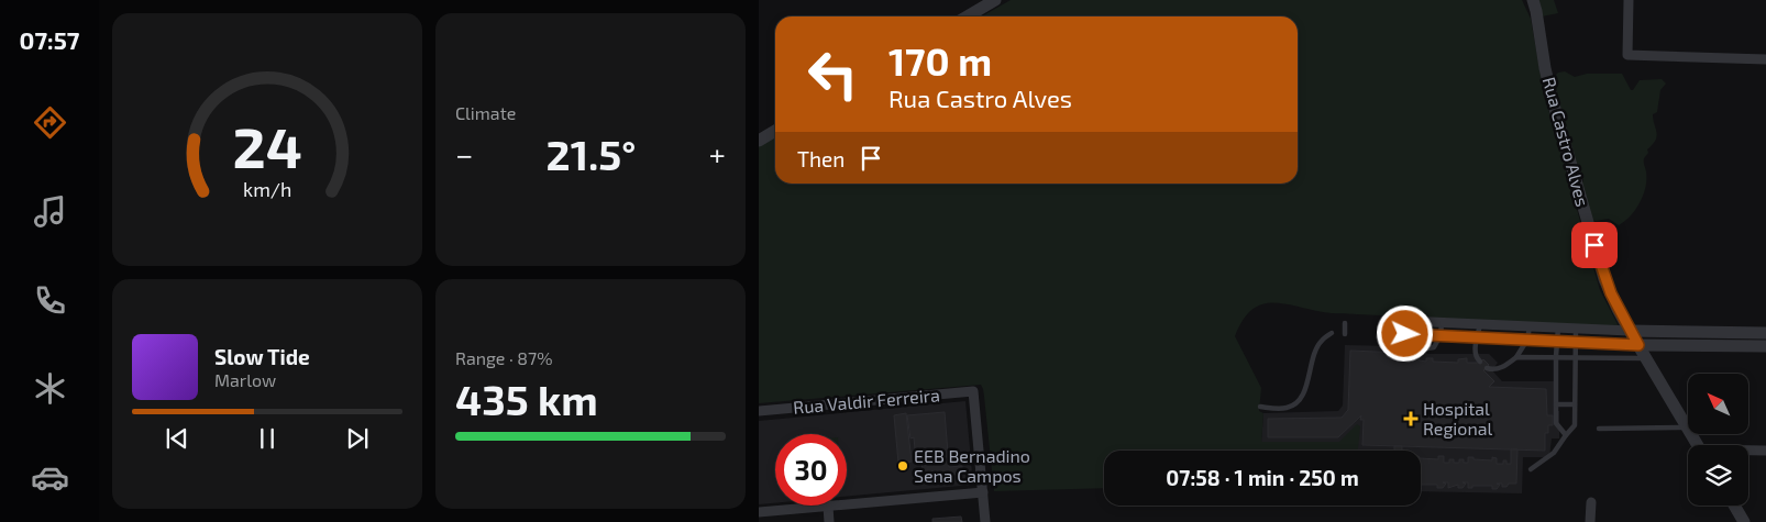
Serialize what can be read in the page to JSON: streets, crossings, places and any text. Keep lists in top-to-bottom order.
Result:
{
  "streets": {
    "street": ["Rua Castro Alves", "Rua Valdir Ferreira"]
  },
  "places": {
    "health": ["Hospital Regional"],
    "other": ["EEB Bernadino Sena Campos"]
  },
  "north": "top left",
  "page": {
    "tabs": "07:57",
    "tile": [
      "Climate",
      ["Range · 87%", "435 km"]
    ],
    "turn": ["170 m", "Rua Castro Alves"],
    "heat": ["−", "21.5°", "+"],
    "then": "Then",
    "song": ["Slow Tide", "Marlow"],
    "limit": "30",
    "trip": "07:58 · 1 min · 250 m",
    "gauge": ["24", "km/h"]
  }
}
